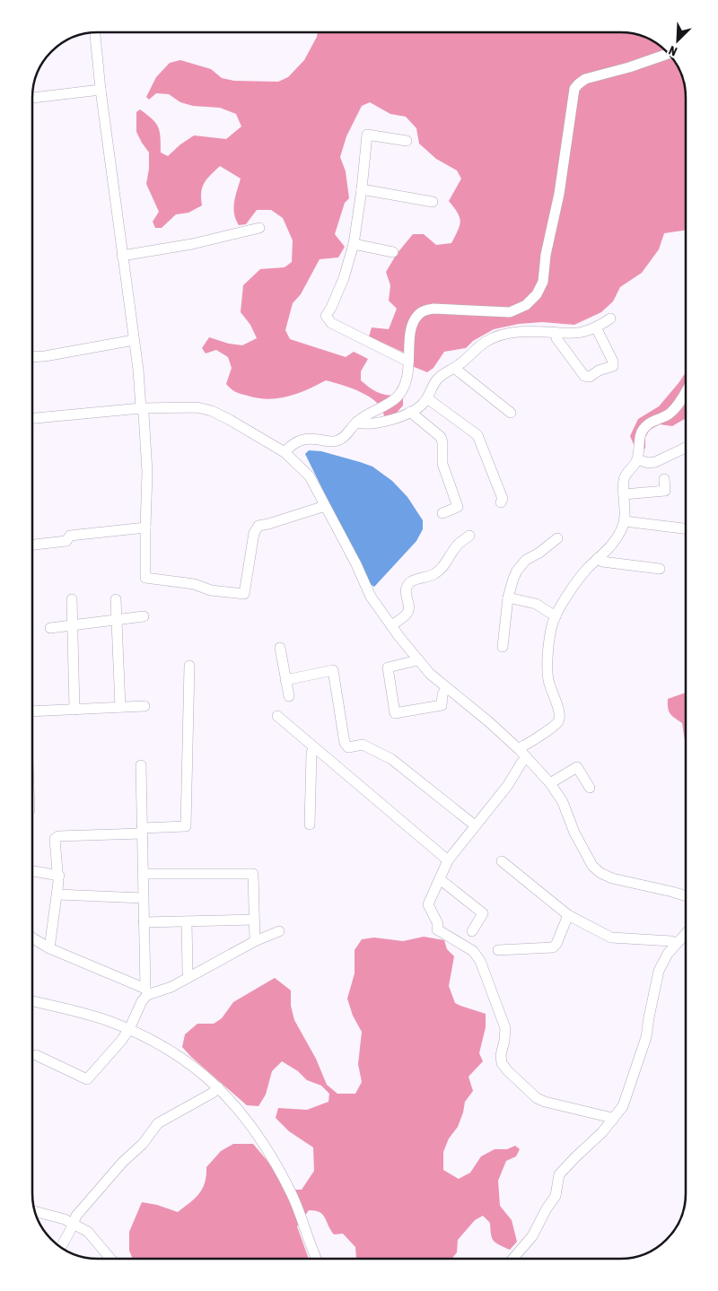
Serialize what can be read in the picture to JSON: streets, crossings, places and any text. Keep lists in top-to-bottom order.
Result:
{
  "north": "bottom left"
}
